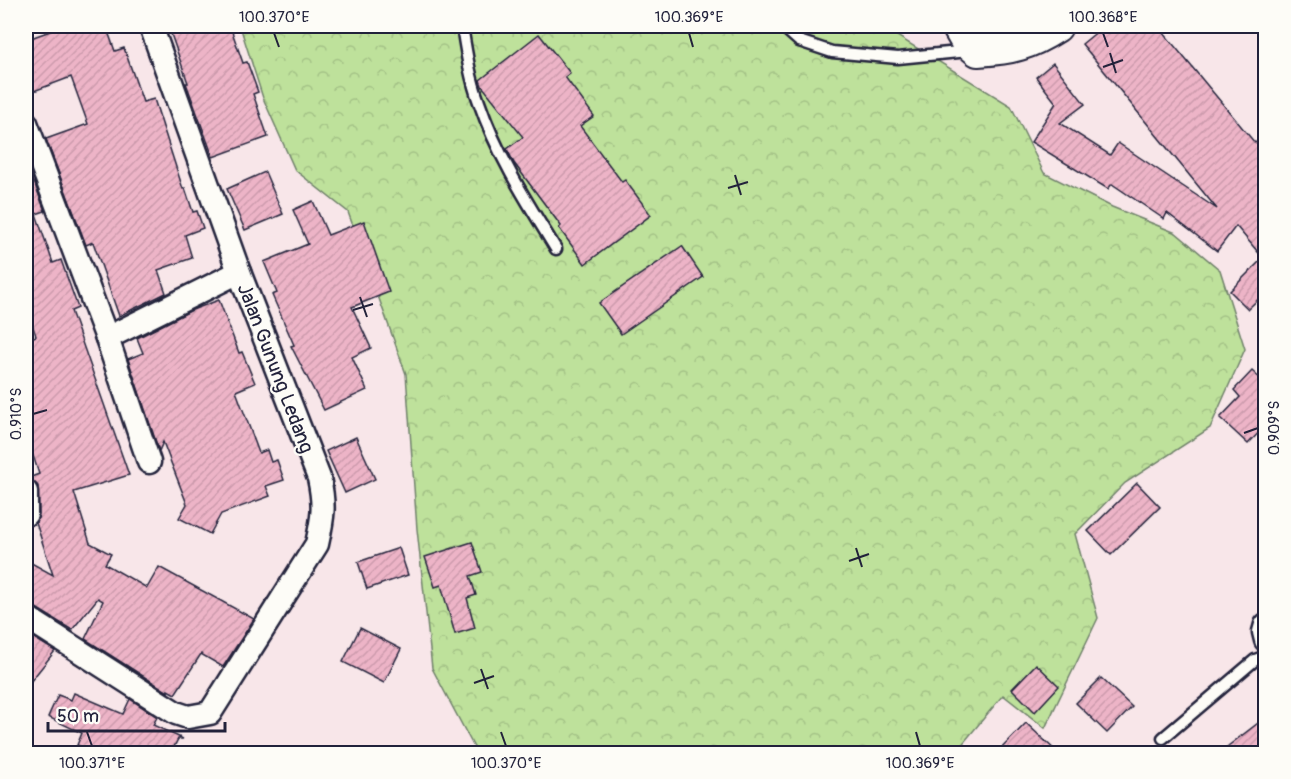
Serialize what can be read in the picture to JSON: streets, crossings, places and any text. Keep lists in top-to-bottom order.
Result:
{
  "streets": {
    "street": ["Jalan Gunung Ledang"]
  },
  "scale_bar": "50 m",
  "coordinates": [
    "100.370°E",
    "100.369°E",
    "100.368°E",
    "0.910°S",
    "0.909°S",
    "100.371°E"
  ]
}
